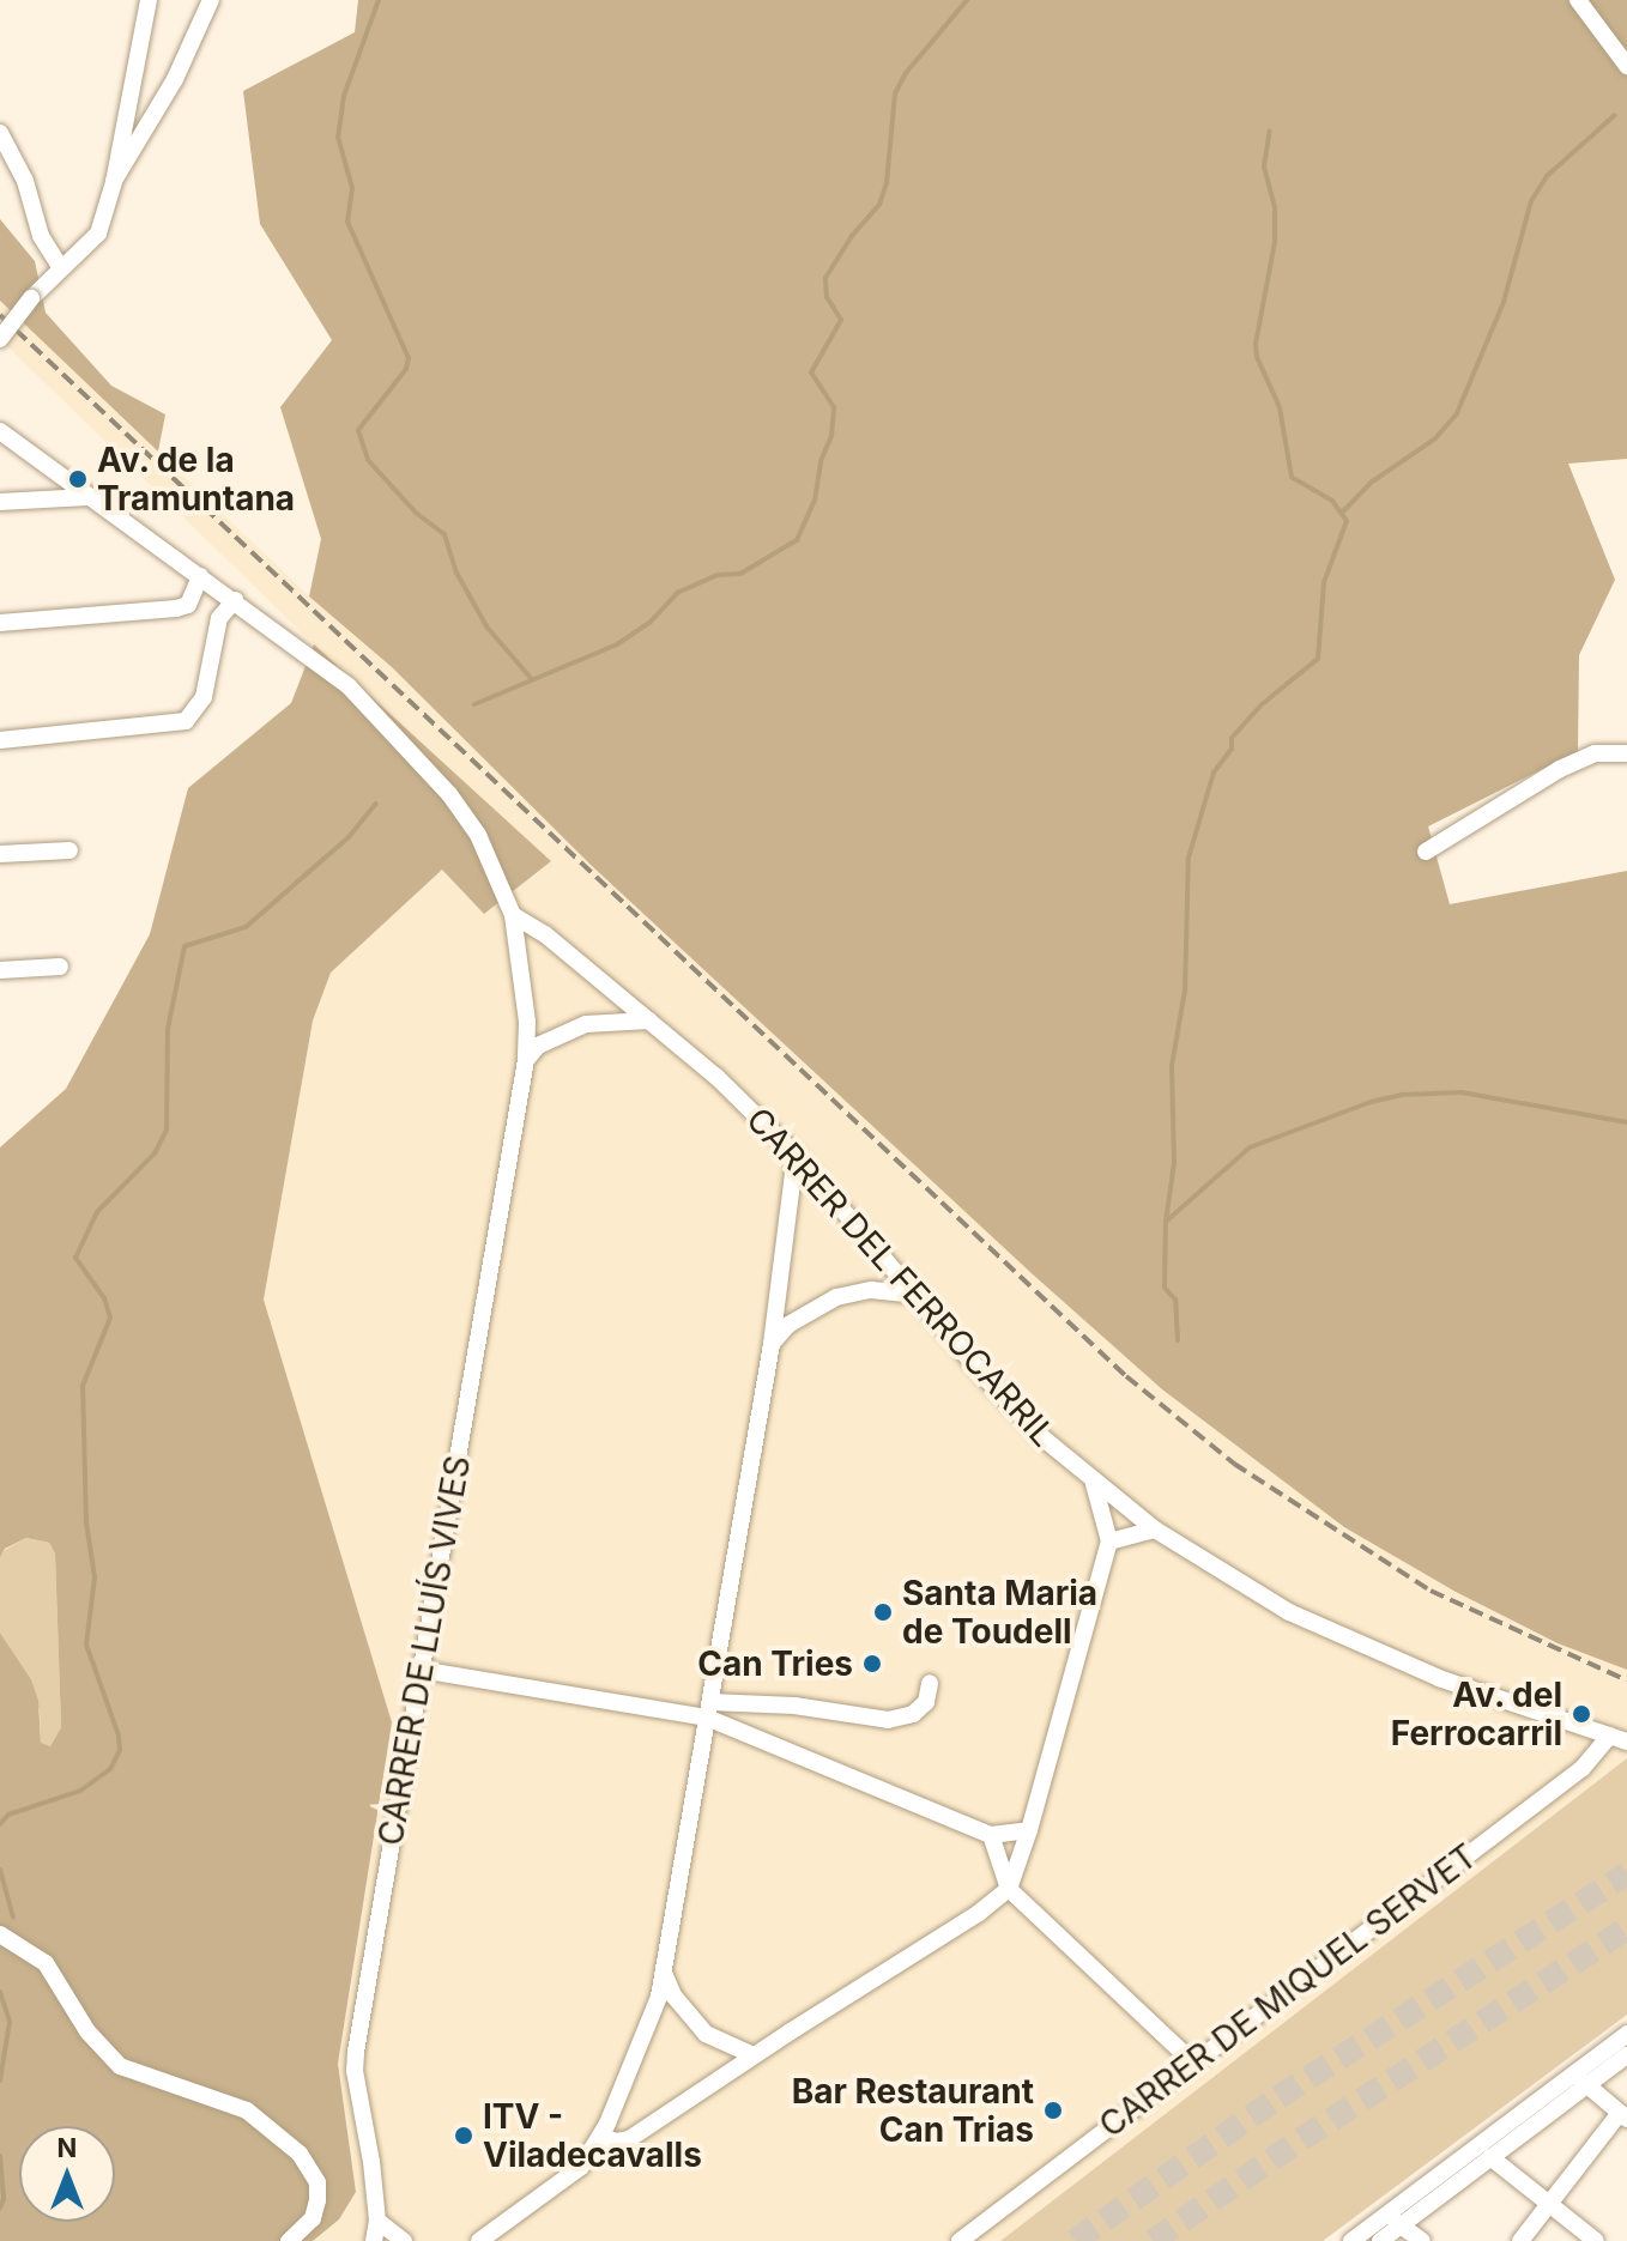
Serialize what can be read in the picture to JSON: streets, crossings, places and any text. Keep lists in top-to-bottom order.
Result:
{
  "streets": {
    "street": ["CARRER DEL FERROCARRIL", "CARRER DE LLUÍS VIVES", "CARRER DE MIQUEL SERVET"]
  },
  "crossings": [
    ["CARRER DEL FERROCARRIL", "CARRER DE LLUÍS VIVES"],
    ["CARRER DEL FERROCARRIL", "CARRER DE MIQUEL SERVET"]
  ],
  "places": [
    "Av. de la Tramuntana",
    "Santa Maria de Toudell",
    "Can Tries",
    "Av. del Ferrocarril",
    "Bar Restaurant Can Trias",
    "ITV - Viladecavalls"
  ],
  "north": "top"
}
